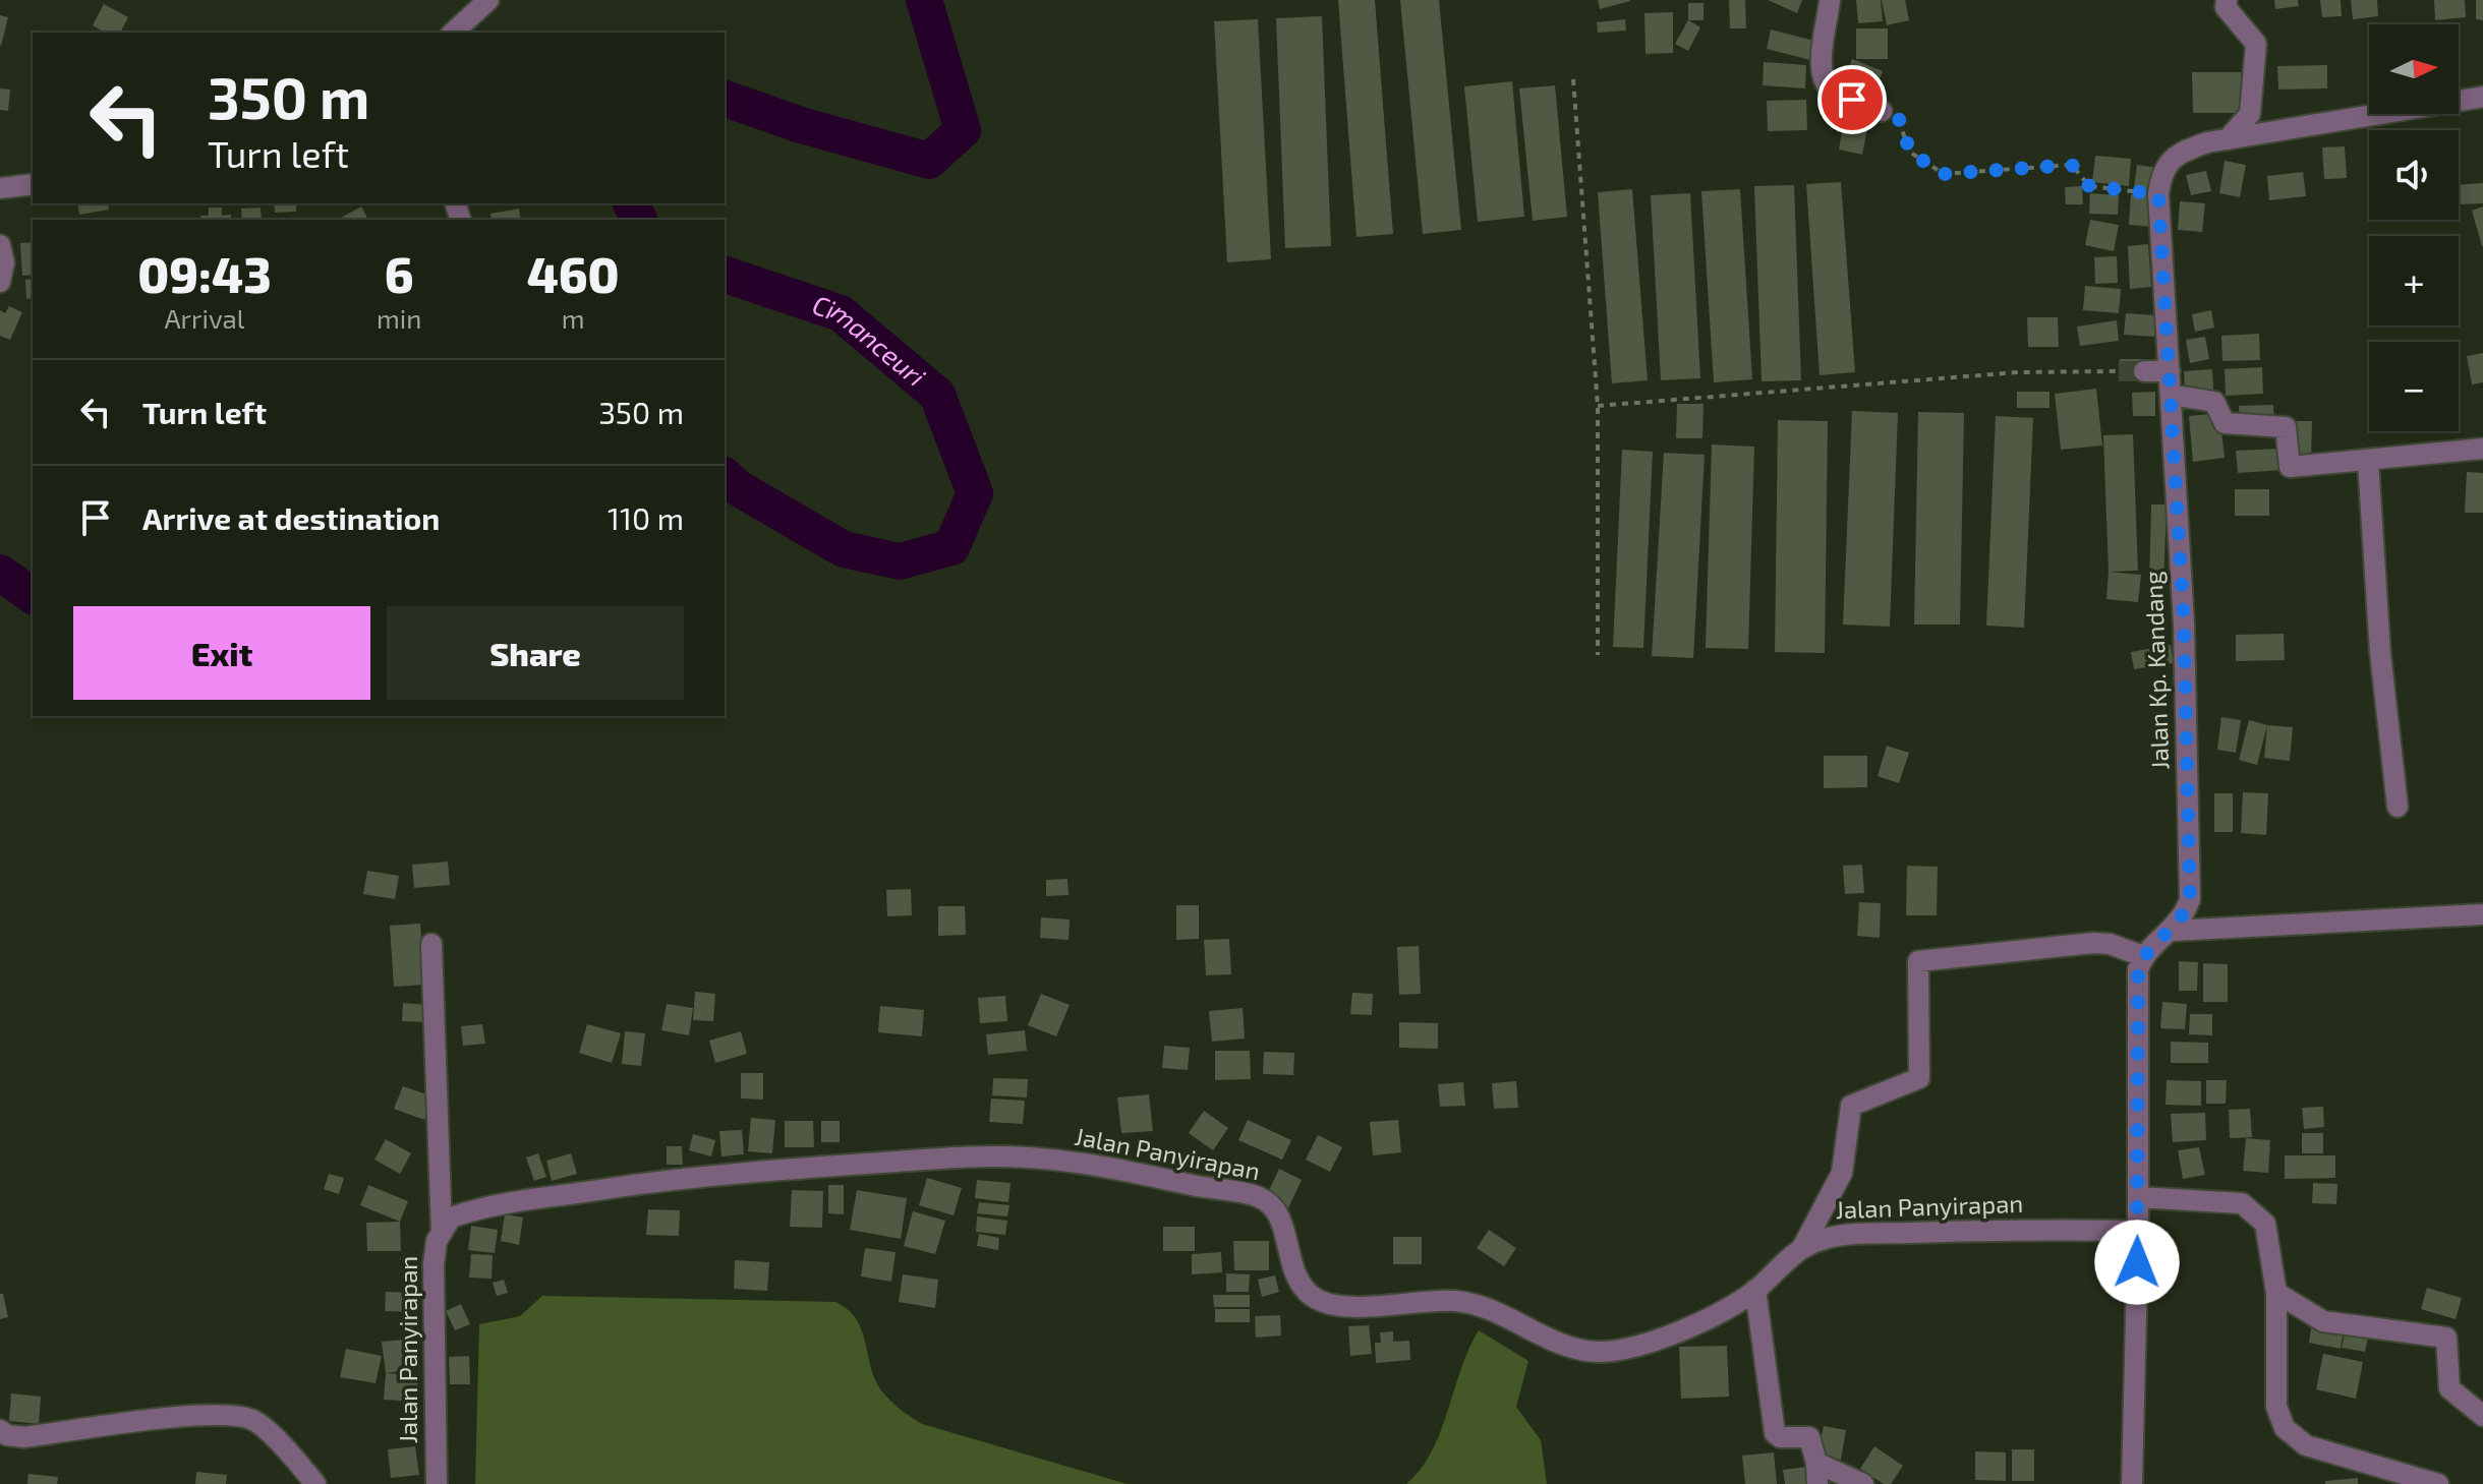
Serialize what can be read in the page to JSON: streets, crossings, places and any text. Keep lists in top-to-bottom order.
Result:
{
  "streets": {
    "street": ["Jalan Kp. Kandang", "Jalan Panyirapan"]
  },
  "water": ["Cimanceuri"],
  "north": "right",
  "page": {
    "map_buttons": ["+", "−"],
    "turn": ["350 m", "Turn left"],
    "eta": [
      "09:43",
      "Arrival",
      "6",
      "min",
      "460",
      "m"
    ],
    "list": [
      {
        "name": "Turn left",
        "value": "350 m"
      },
      {
        "name": "Arrive at destination",
        "value": "110 m"
      }
    ],
    "buttons": ["Exit", "Share"]
  }
}
